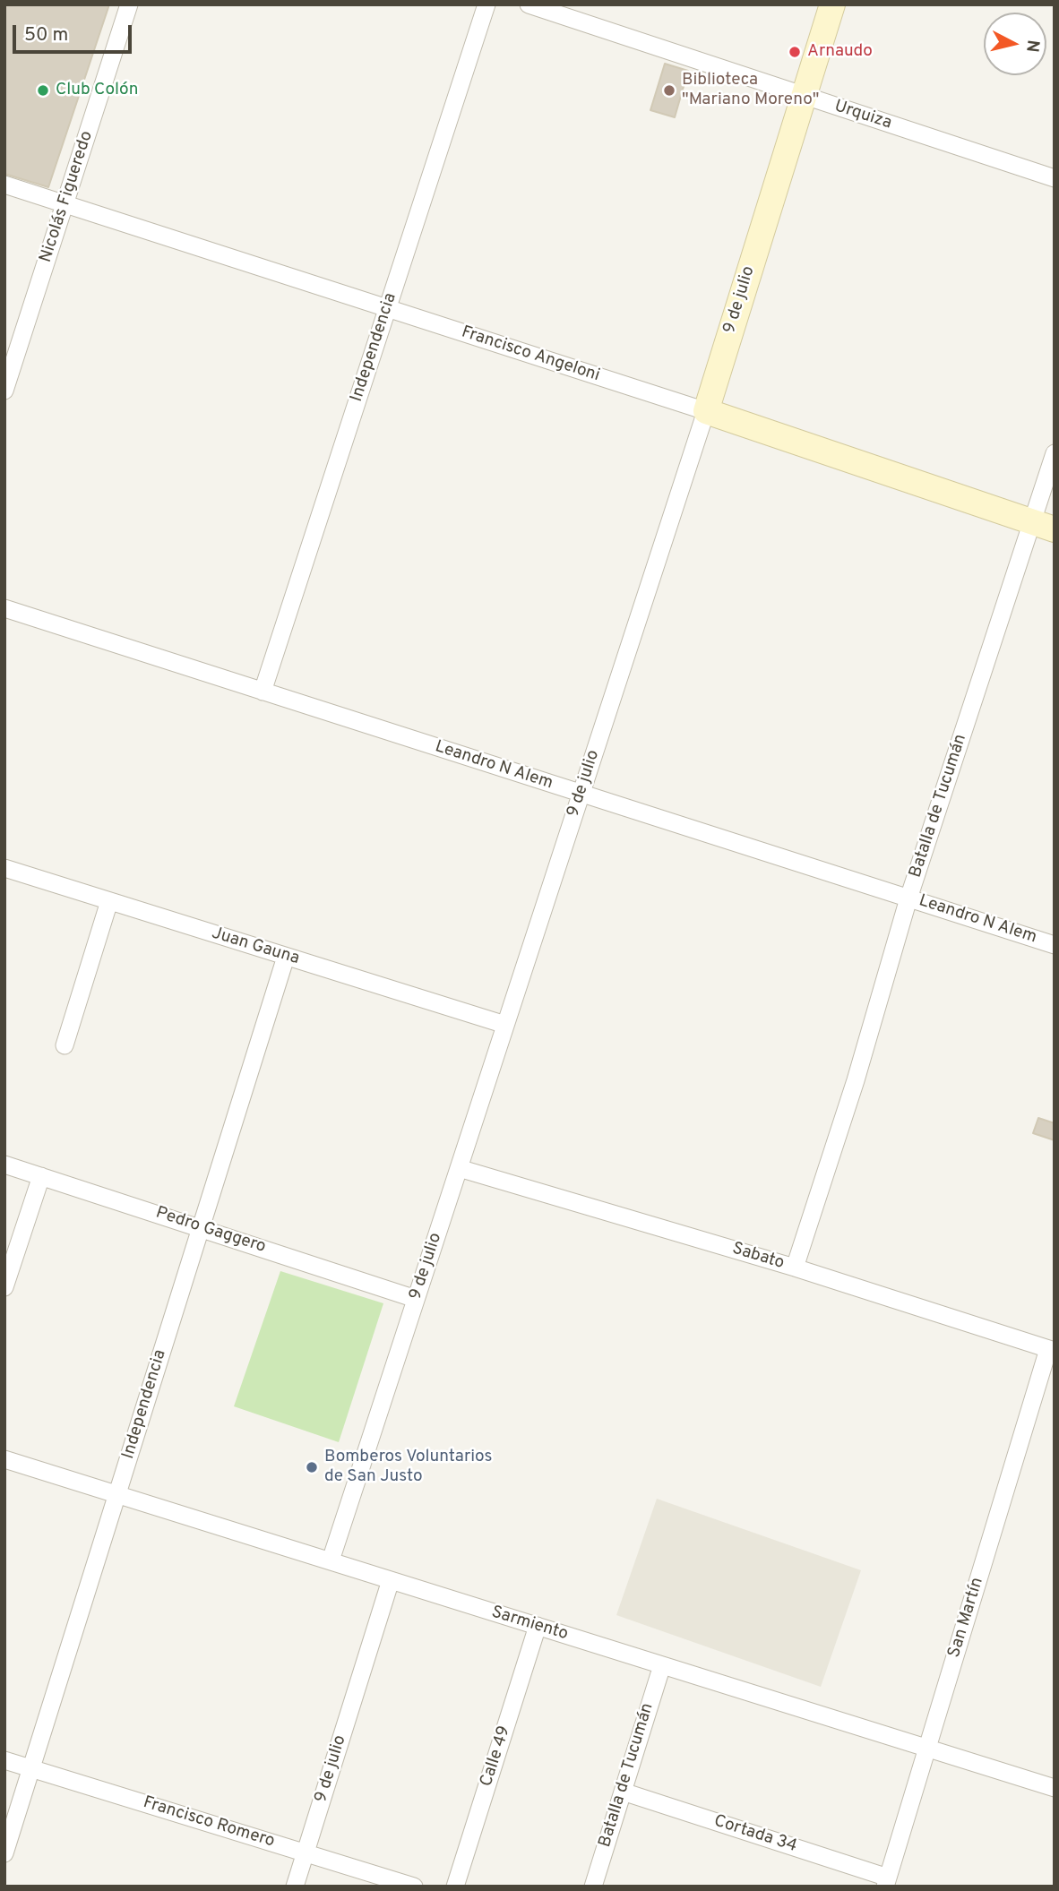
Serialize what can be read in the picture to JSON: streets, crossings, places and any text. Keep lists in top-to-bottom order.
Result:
{
  "streets": {
    "main road": ["9 de julio", "Francisco Angeloni"],
    "street": [
      "Urquiza",
      "Nicolás Figueredo",
      "Independencia",
      "Leandro N Alem",
      "Batalla de Tucumán",
      "Juan Gauna",
      "Pedro Gaggero",
      "Sabato",
      "San Martín",
      "Sarmiento",
      "Calle 49",
      "Francisco Romero",
      "Cortada 34"
    ]
  },
  "crossings": [
    ["Urquiza", "9 de julio"],
    ["Nicolás Figueredo", "Francisco Angeloni"],
    ["9 de julio", "Francisco Angeloni"],
    ["9 de julio", "Leandro N Alem"],
    ["9 de julio", "Juan Gauna"],
    ["9 de julio", "Pedro Gaggero"],
    ["9 de julio", "Sabato"],
    ["9 de julio", "Sarmiento"],
    ["9 de julio", "Francisco Romero"],
    ["Independencia", "Francisco Angeloni"],
    ["Independencia", "Leandro N Alem"],
    ["Independencia", "Juan Gauna"],
    ["Independencia", "Pedro Gaggero"],
    ["Independencia", "Sarmiento"],
    ["Independencia", "Francisco Romero"],
    ["Francisco Angeloni", "Batalla de Tucumán"],
    ["Leandro N Alem", "Batalla de Tucumán"],
    ["Batalla de Tucumán", "Sabato"],
    ["Batalla de Tucumán", "Sarmiento"],
    ["Batalla de Tucumán", "Cortada 34"],
    ["Sabato", "San Martín"],
    ["San Martín", "Sarmiento"],
    ["San Martín", "Cortada 34"],
    ["Sarmiento", "Calle 49"]
  ],
  "places": [
    "Arnaudo",
    "Club Colón",
    "Biblioteca \"Mariano Moreno\"",
    "Bomberos Voluntarios de San Justo"
  ],
  "scale_bar": "50 m",
  "north": "right"
}
